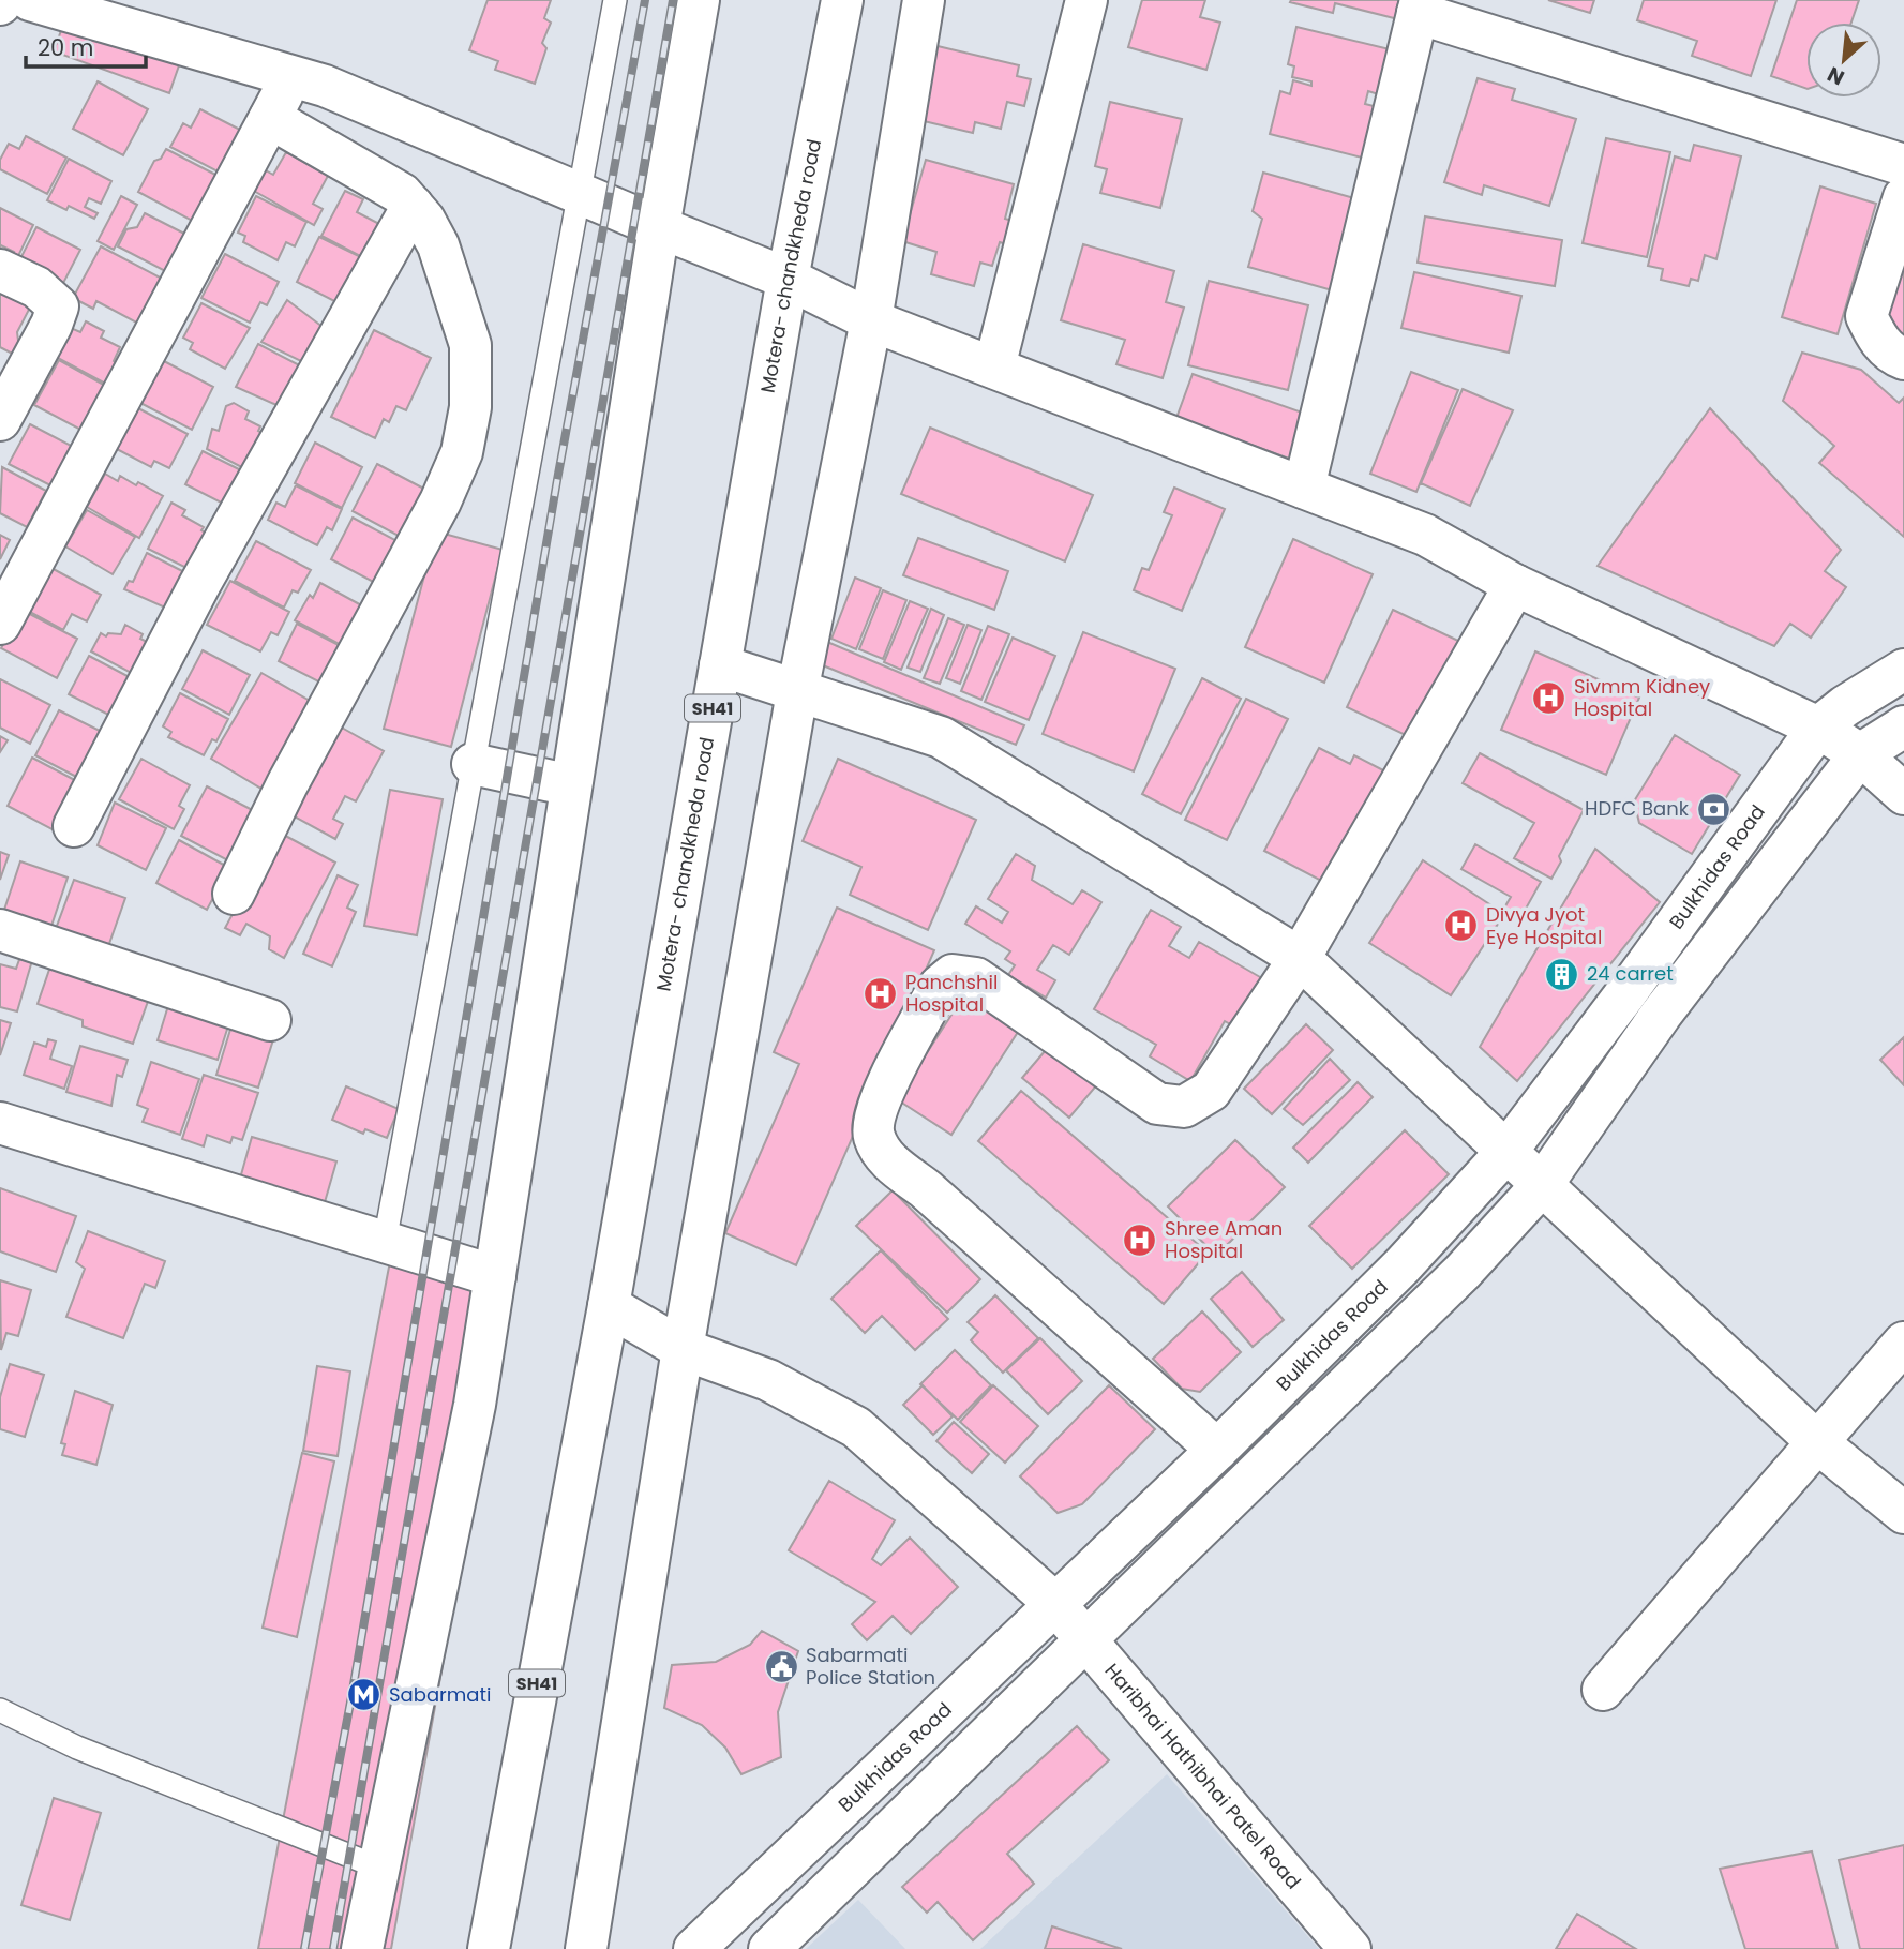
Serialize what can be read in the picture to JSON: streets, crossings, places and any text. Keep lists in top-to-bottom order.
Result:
{
  "streets": {
    "street": [
      "Motera- chandkheda road",
      "SH41",
      "Bulkhidas Road",
      "Haribhai Hathibhai Patel Road"
    ]
  },
  "crossings": [
    ["Motera- chandkheda road", "Haribhai Hathibhai Patel Road"],
    ["Bulkhidas Road", "Haribhai Hathibhai Patel Road"]
  ],
  "places": {
    "hospital": [
      "Sivmm Kidney Hospital",
      "Divya Jyot Eye Hospital",
      "Panchshil Hospital",
      "Shree Aman Hospital"
    ],
    "bank": ["HDFC Bank"],
    "building": ["24 carret"],
    "public building": ["Sabarmati Police Station"],
    "metro station": ["Sabarmati"]
  },
  "scale_bar": "20 m",
  "north": "bottom left"
}
